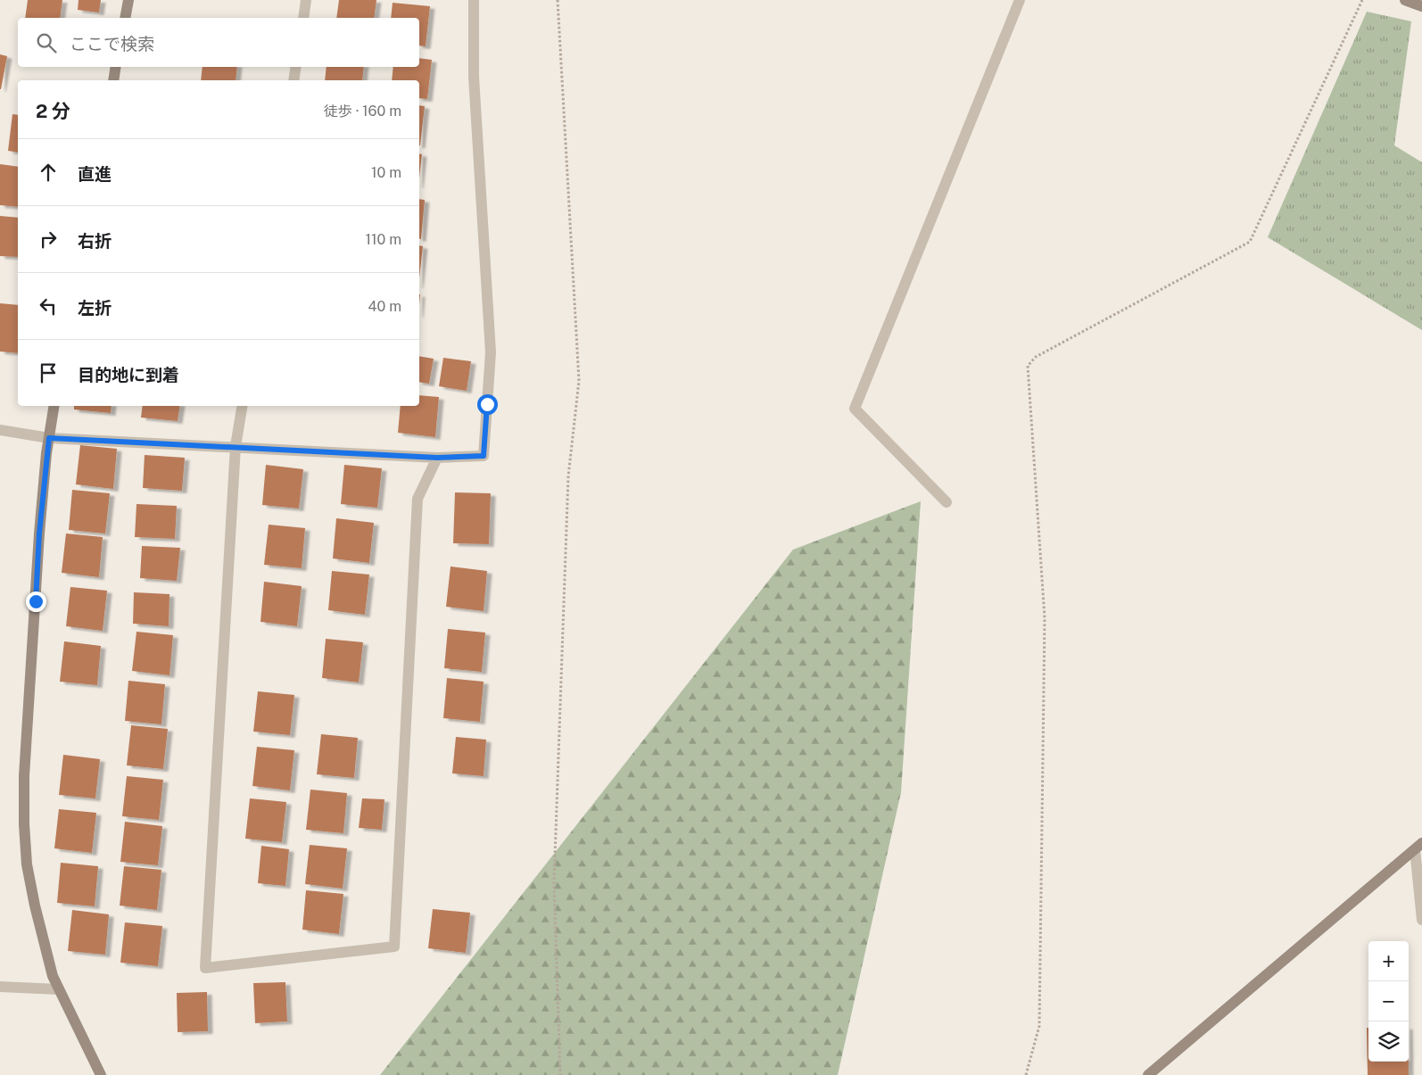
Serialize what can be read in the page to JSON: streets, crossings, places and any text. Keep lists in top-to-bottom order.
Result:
{
  "page": {
    "search": "ここで検索",
    "heading": ["2 分", "徒歩 · 160 m"],
    "list": [
      ["直進", "10 m"],
      ["右折", "110 m"],
      ["左折", "40 m"],
      "目的地に到着"
    ],
    "map_buttons": ["+", "−"]
  }
}
